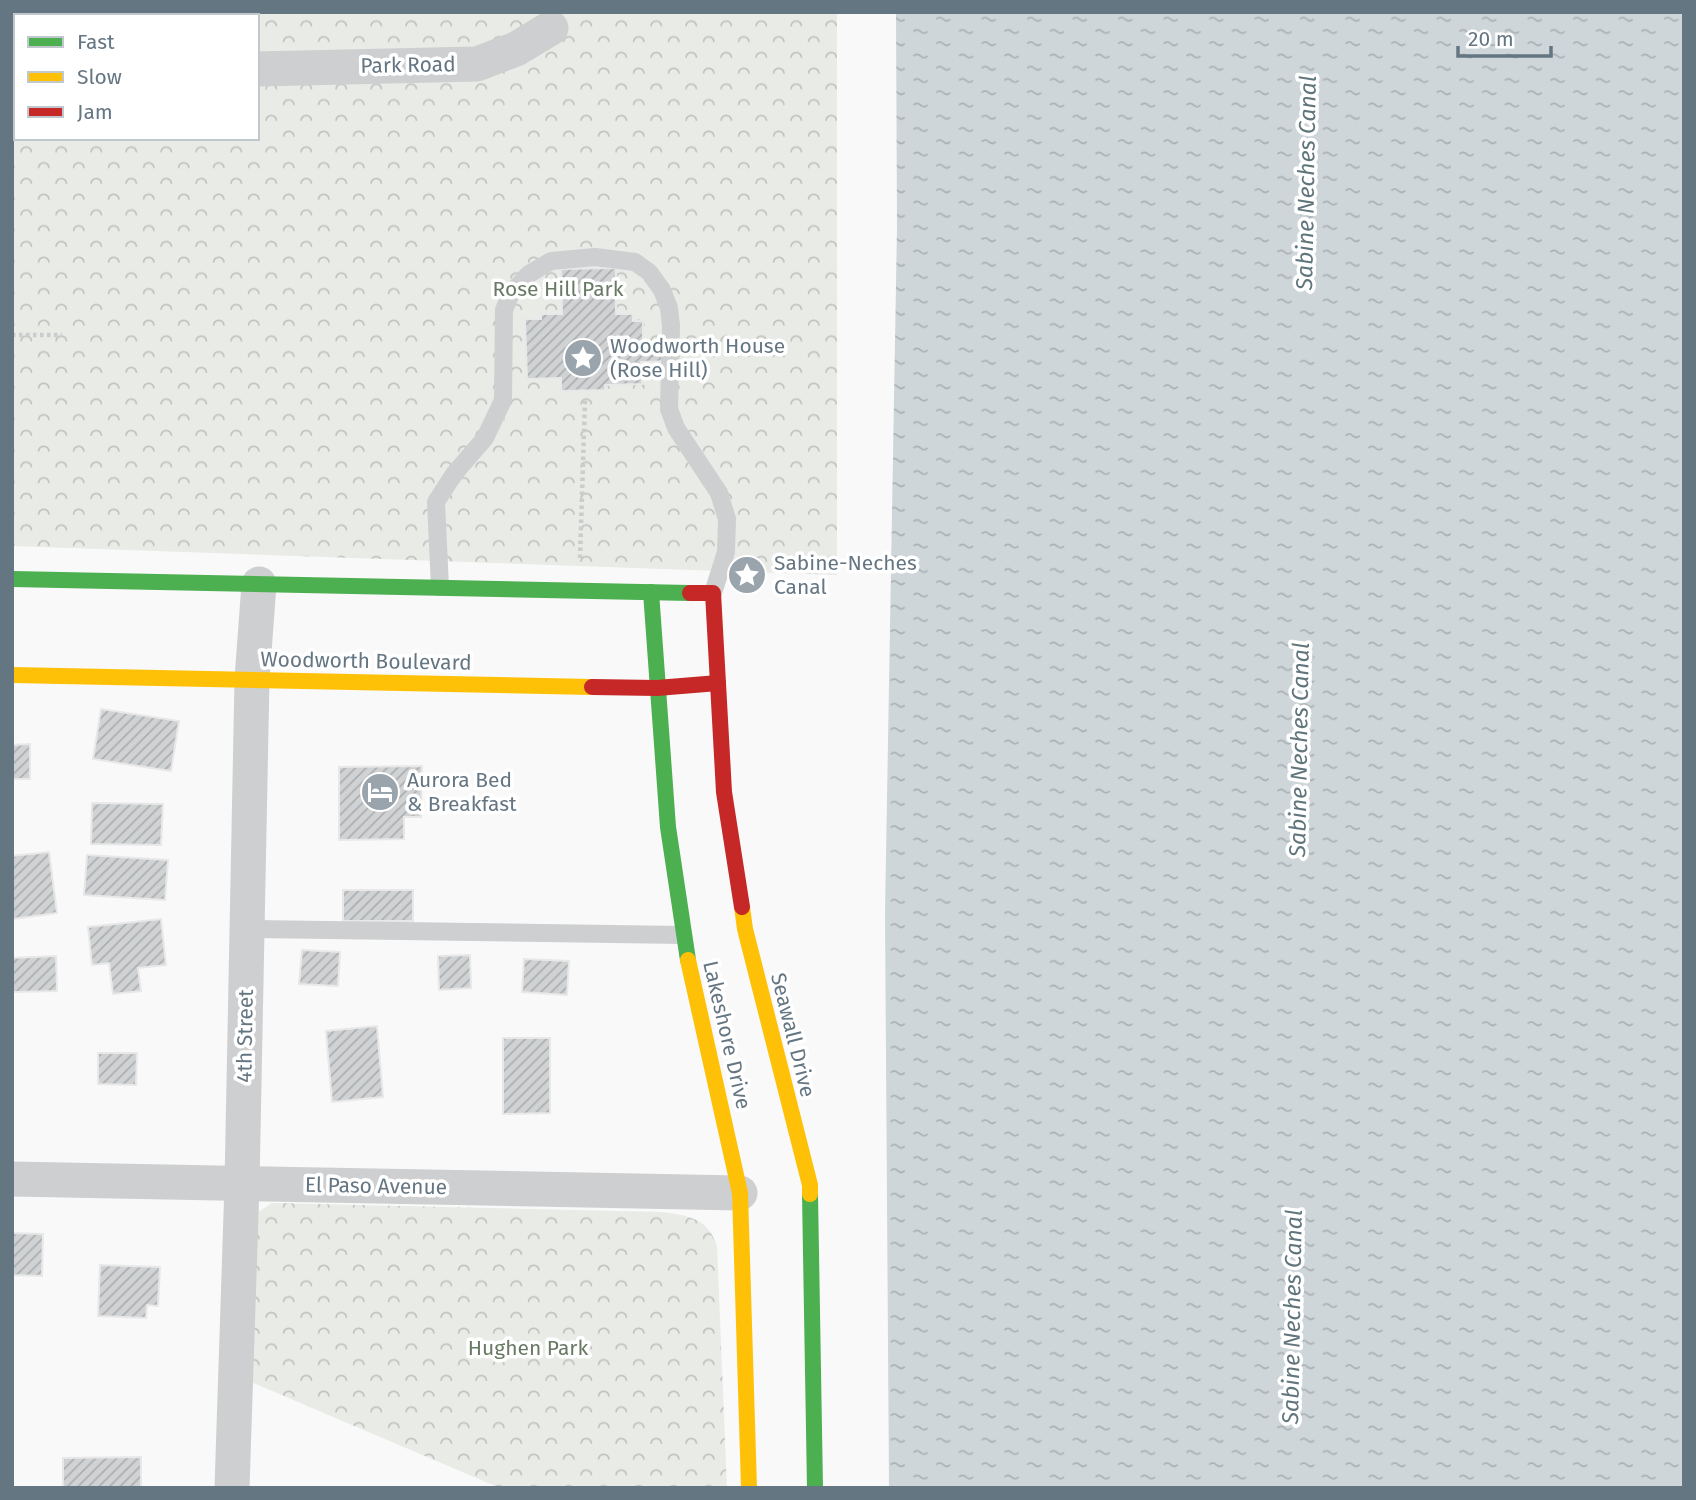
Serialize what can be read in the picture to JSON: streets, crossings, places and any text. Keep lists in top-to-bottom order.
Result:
{
  "streets": {
    "street": [
      "Park Road",
      "Woodworth Boulevard",
      "Lakeshore Drive",
      "Seawall Drive",
      "4th Street",
      "El Paso Avenue"
    ]
  },
  "crossings": [
    ["Woodworth Boulevard", "Lakeshore Drive"],
    ["Woodworth Boulevard", "Seawall Drive"],
    ["Woodworth Boulevard", "4th Street"],
    ["Lakeshore Drive", "El Paso Avenue"],
    ["4th Street", "El Paso Avenue"]
  ],
  "water": ["Sabine Neches Canal"],
  "parks": ["Rose Hill Park", "Hughen Park"],
  "places": {
    "place": ["Woodworth House (Rose Hill)", "Sabine-Neches Canal"],
    "hotel": ["Aurora Bed & Breakfast"]
  },
  "legend": ["Fast", "Slow", "Jam"],
  "scale_bar": "20 m"
}
